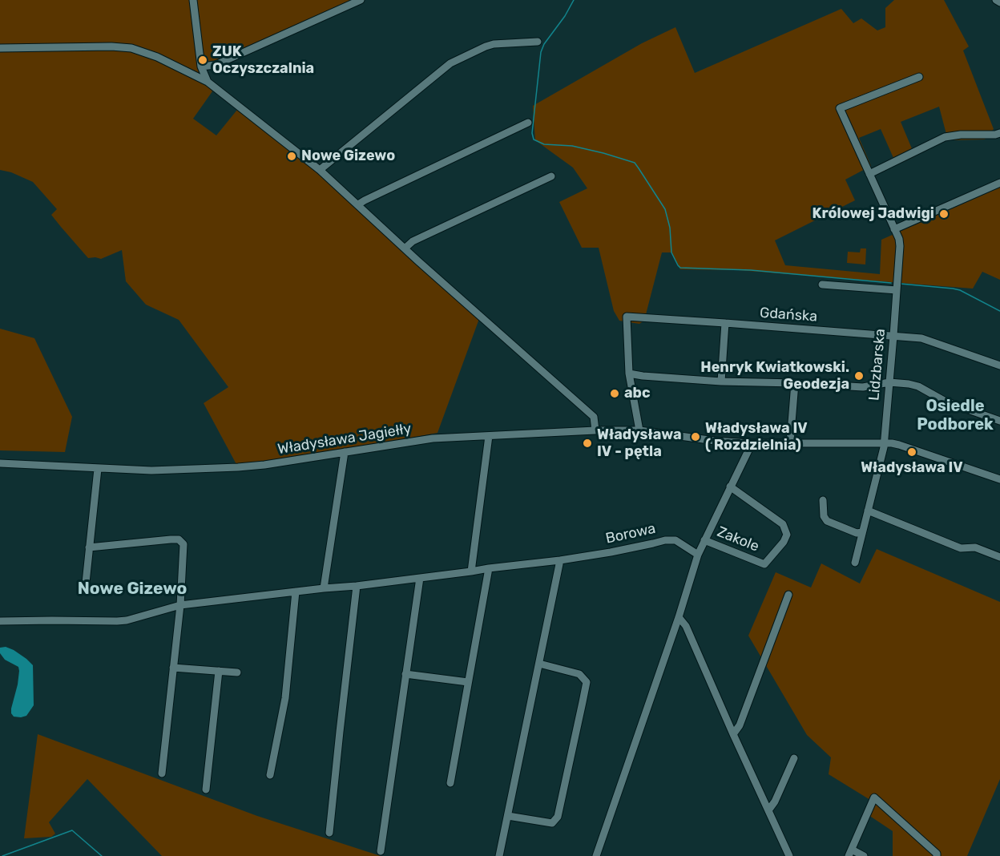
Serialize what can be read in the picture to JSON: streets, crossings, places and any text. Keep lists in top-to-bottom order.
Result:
{
  "streets": {
    "street": [
      "Gdańska",
      "Lidzbarska",
      "Władysława Jagiełły",
      "Borowa",
      "Zakole"
    ]
  },
  "crossings": [
    ["Gdańska", "Lidzbarska"]
  ],
  "districts": ["Osiedle Podborek", "Nowe Gizewo"],
  "places": [
    "ZUK Oczyszczalnia",
    "Nowe Gizewo",
    "Królowej Jadwigi",
    "Henryk Kwiatkowski. Geodezja",
    "abc",
    "Władysława IV ( Rozdzielnia)",
    "Władysława IV - pętla",
    "Władysława IV"
  ]
}
